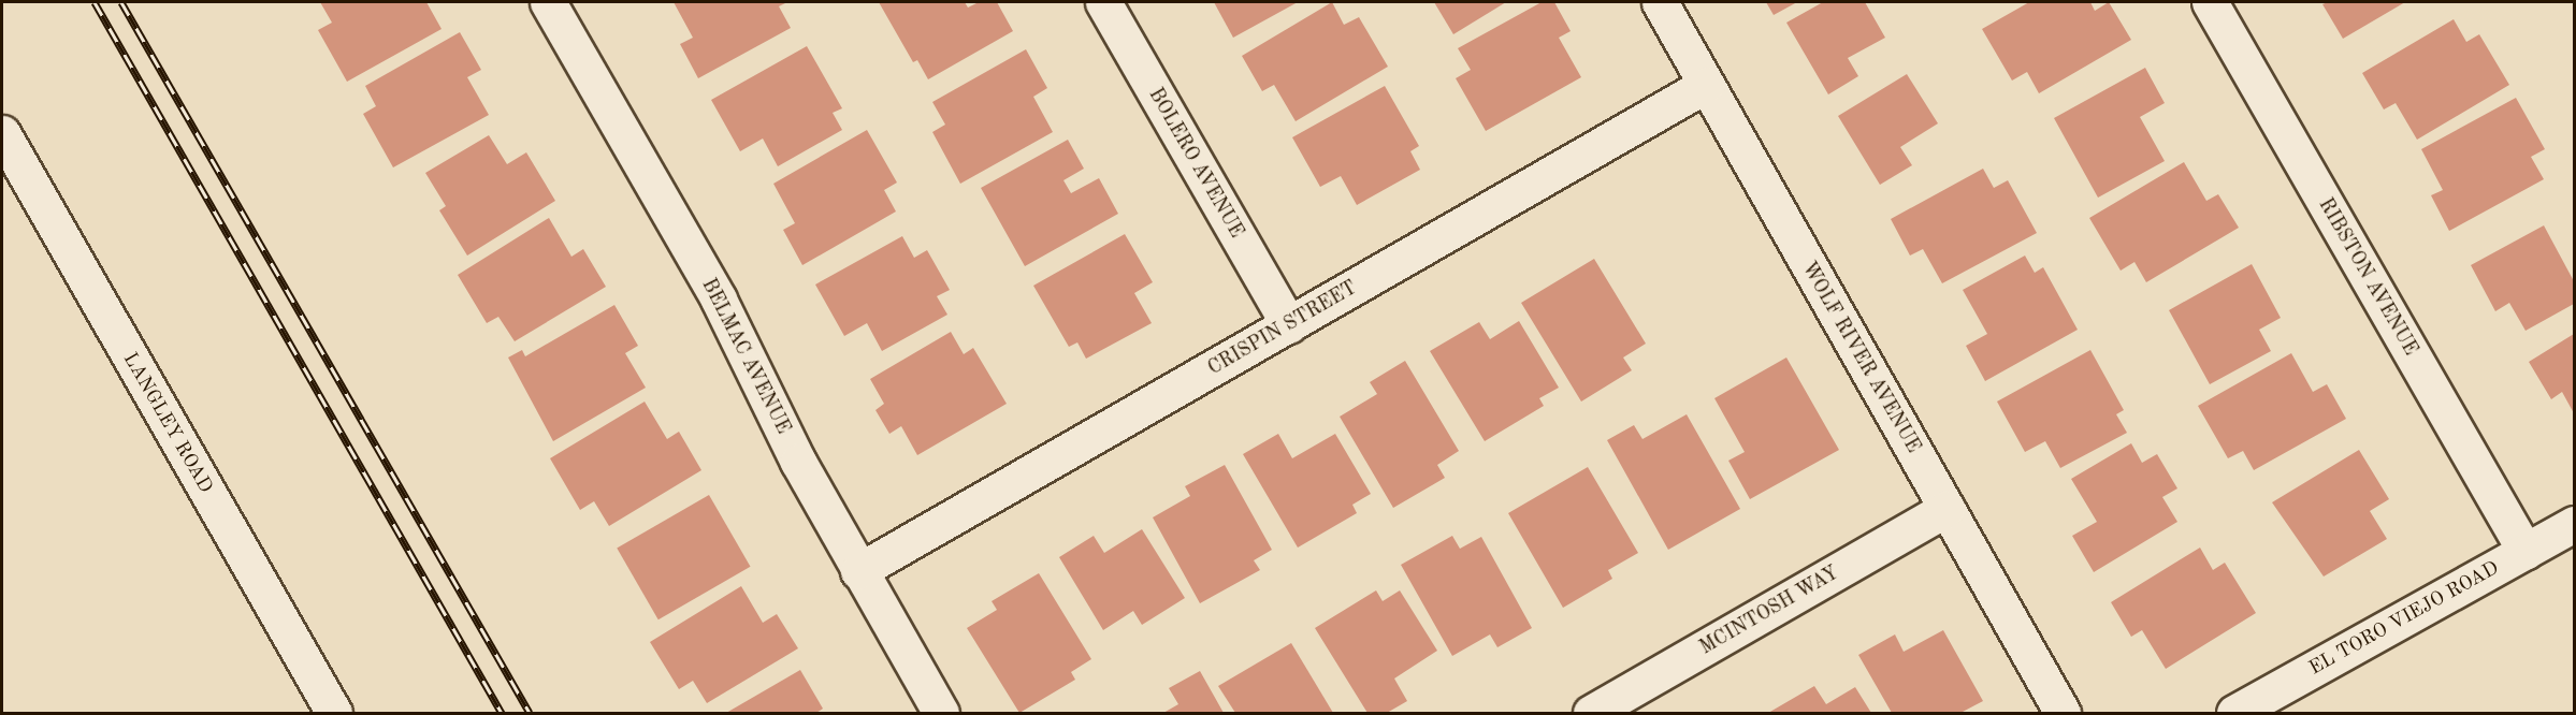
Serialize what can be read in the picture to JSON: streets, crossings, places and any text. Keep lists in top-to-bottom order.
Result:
{
  "streets": {
    "street": [
      "BOLERO AVENUE",
      "RIBSTON AVENUE",
      "CRISPIN STREET",
      "BELMAC AVENUE",
      "WOLF RIVER AVENUE",
      "LANGLEY ROAD",
      "MCINTOSH WAY",
      "EL TORO VIEJO ROAD"
    ]
  },
  "crossings": [
    ["BOLERO AVENUE", "CRISPIN STREET"],
    ["RIBSTON AVENUE", "EL TORO VIEJO ROAD"],
    ["CRISPIN STREET", "BELMAC AVENUE"],
    ["CRISPIN STREET", "WOLF RIVER AVENUE"],
    ["WOLF RIVER AVENUE", "MCINTOSH WAY"]
  ]
}
